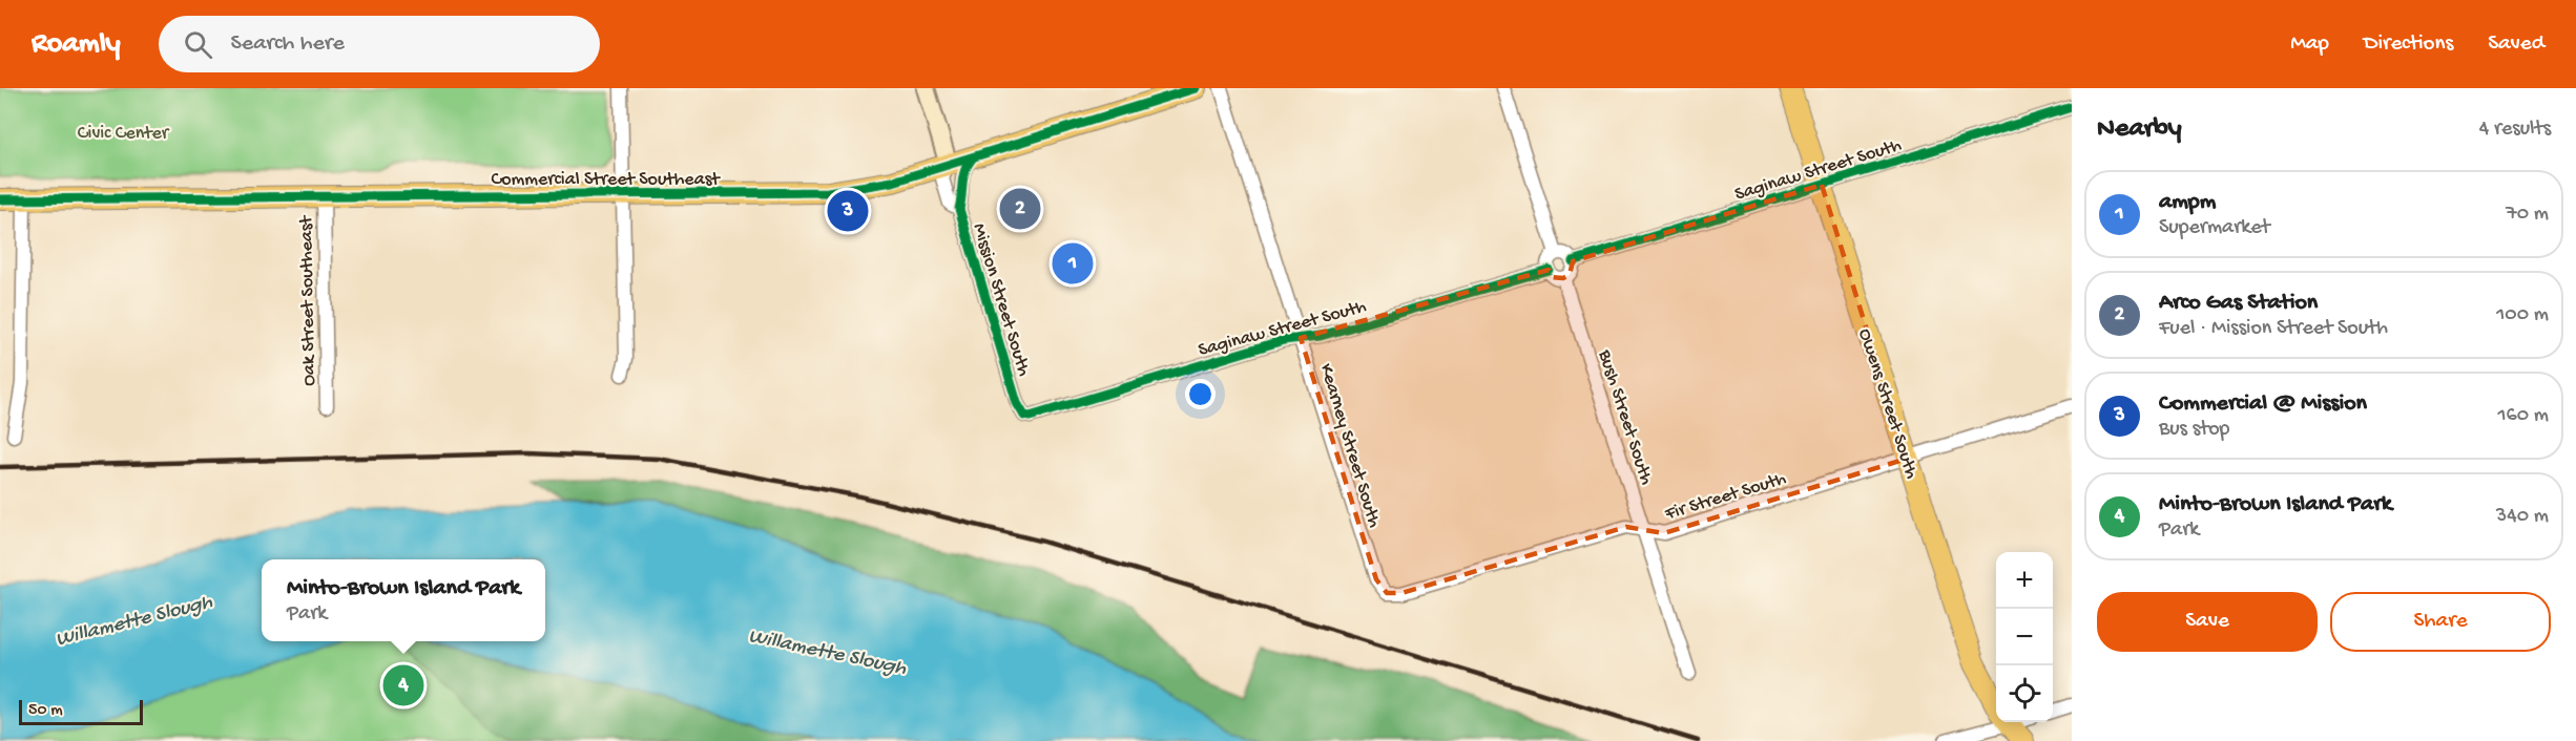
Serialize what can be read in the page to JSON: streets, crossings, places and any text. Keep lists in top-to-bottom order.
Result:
{
  "streets": {
    "main road": ["Commercial Street Southeast", "Owens Street South"],
    "street": [
      "Saginaw Street South",
      "Mission Street South",
      "Oak Street Southeast",
      "Bush Street South",
      "Kearney Street South",
      "Fir Street South"
    ]
  },
  "crossings": [
    ["Saginaw Street South", "Mission Street South"],
    ["Saginaw Street South", "Owens Street South"],
    ["Saginaw Street South", "Bush Street South"],
    ["Saginaw Street South", "Kearney Street South"],
    ["Commercial Street Southeast", "Mission Street South"],
    ["Commercial Street Southeast", "Oak Street Southeast"],
    ["Owens Street South", "Fir Street South"],
    ["Bush Street South", "Fir Street South"],
    ["Kearney Street South", "Fir Street South"]
  ],
  "water": ["Willamette Slough"],
  "parks": ["Civic Center"],
  "scale_bar": "50 m",
  "page": {
    "header": "Roamly",
    "search": "Search here",
    "nav": ["Map", "Directions", "Saved"],
    "heading": ["Nearby", "4 results"],
    "list": [
      {
        "mark": "1",
        "name": "ampm",
        "note": "Supermarket",
        "value": "70 m"
      },
      {
        "mark": "2",
        "name": "Arco Gas Station",
        "note": "Fuel · Mission Street South",
        "value": "100 m"
      },
      {
        "mark": "3",
        "name": "Commercial @ Mission",
        "note": "Bus stop",
        "value": "160 m"
      },
      {
        "mark": "4",
        "name": "Minto-Brown Island Park",
        "note": "Park",
        "value": "340 m"
      }
    ],
    "pins": [
      "2",
      "3",
      "1",
      "4"
    ],
    "map_buttons": ["+", "−"],
    "popup": ["Minto-Brown Island Park", "Park"],
    "buttons": ["Save", "Share"],
    "scale": "50 m"
  }
}
